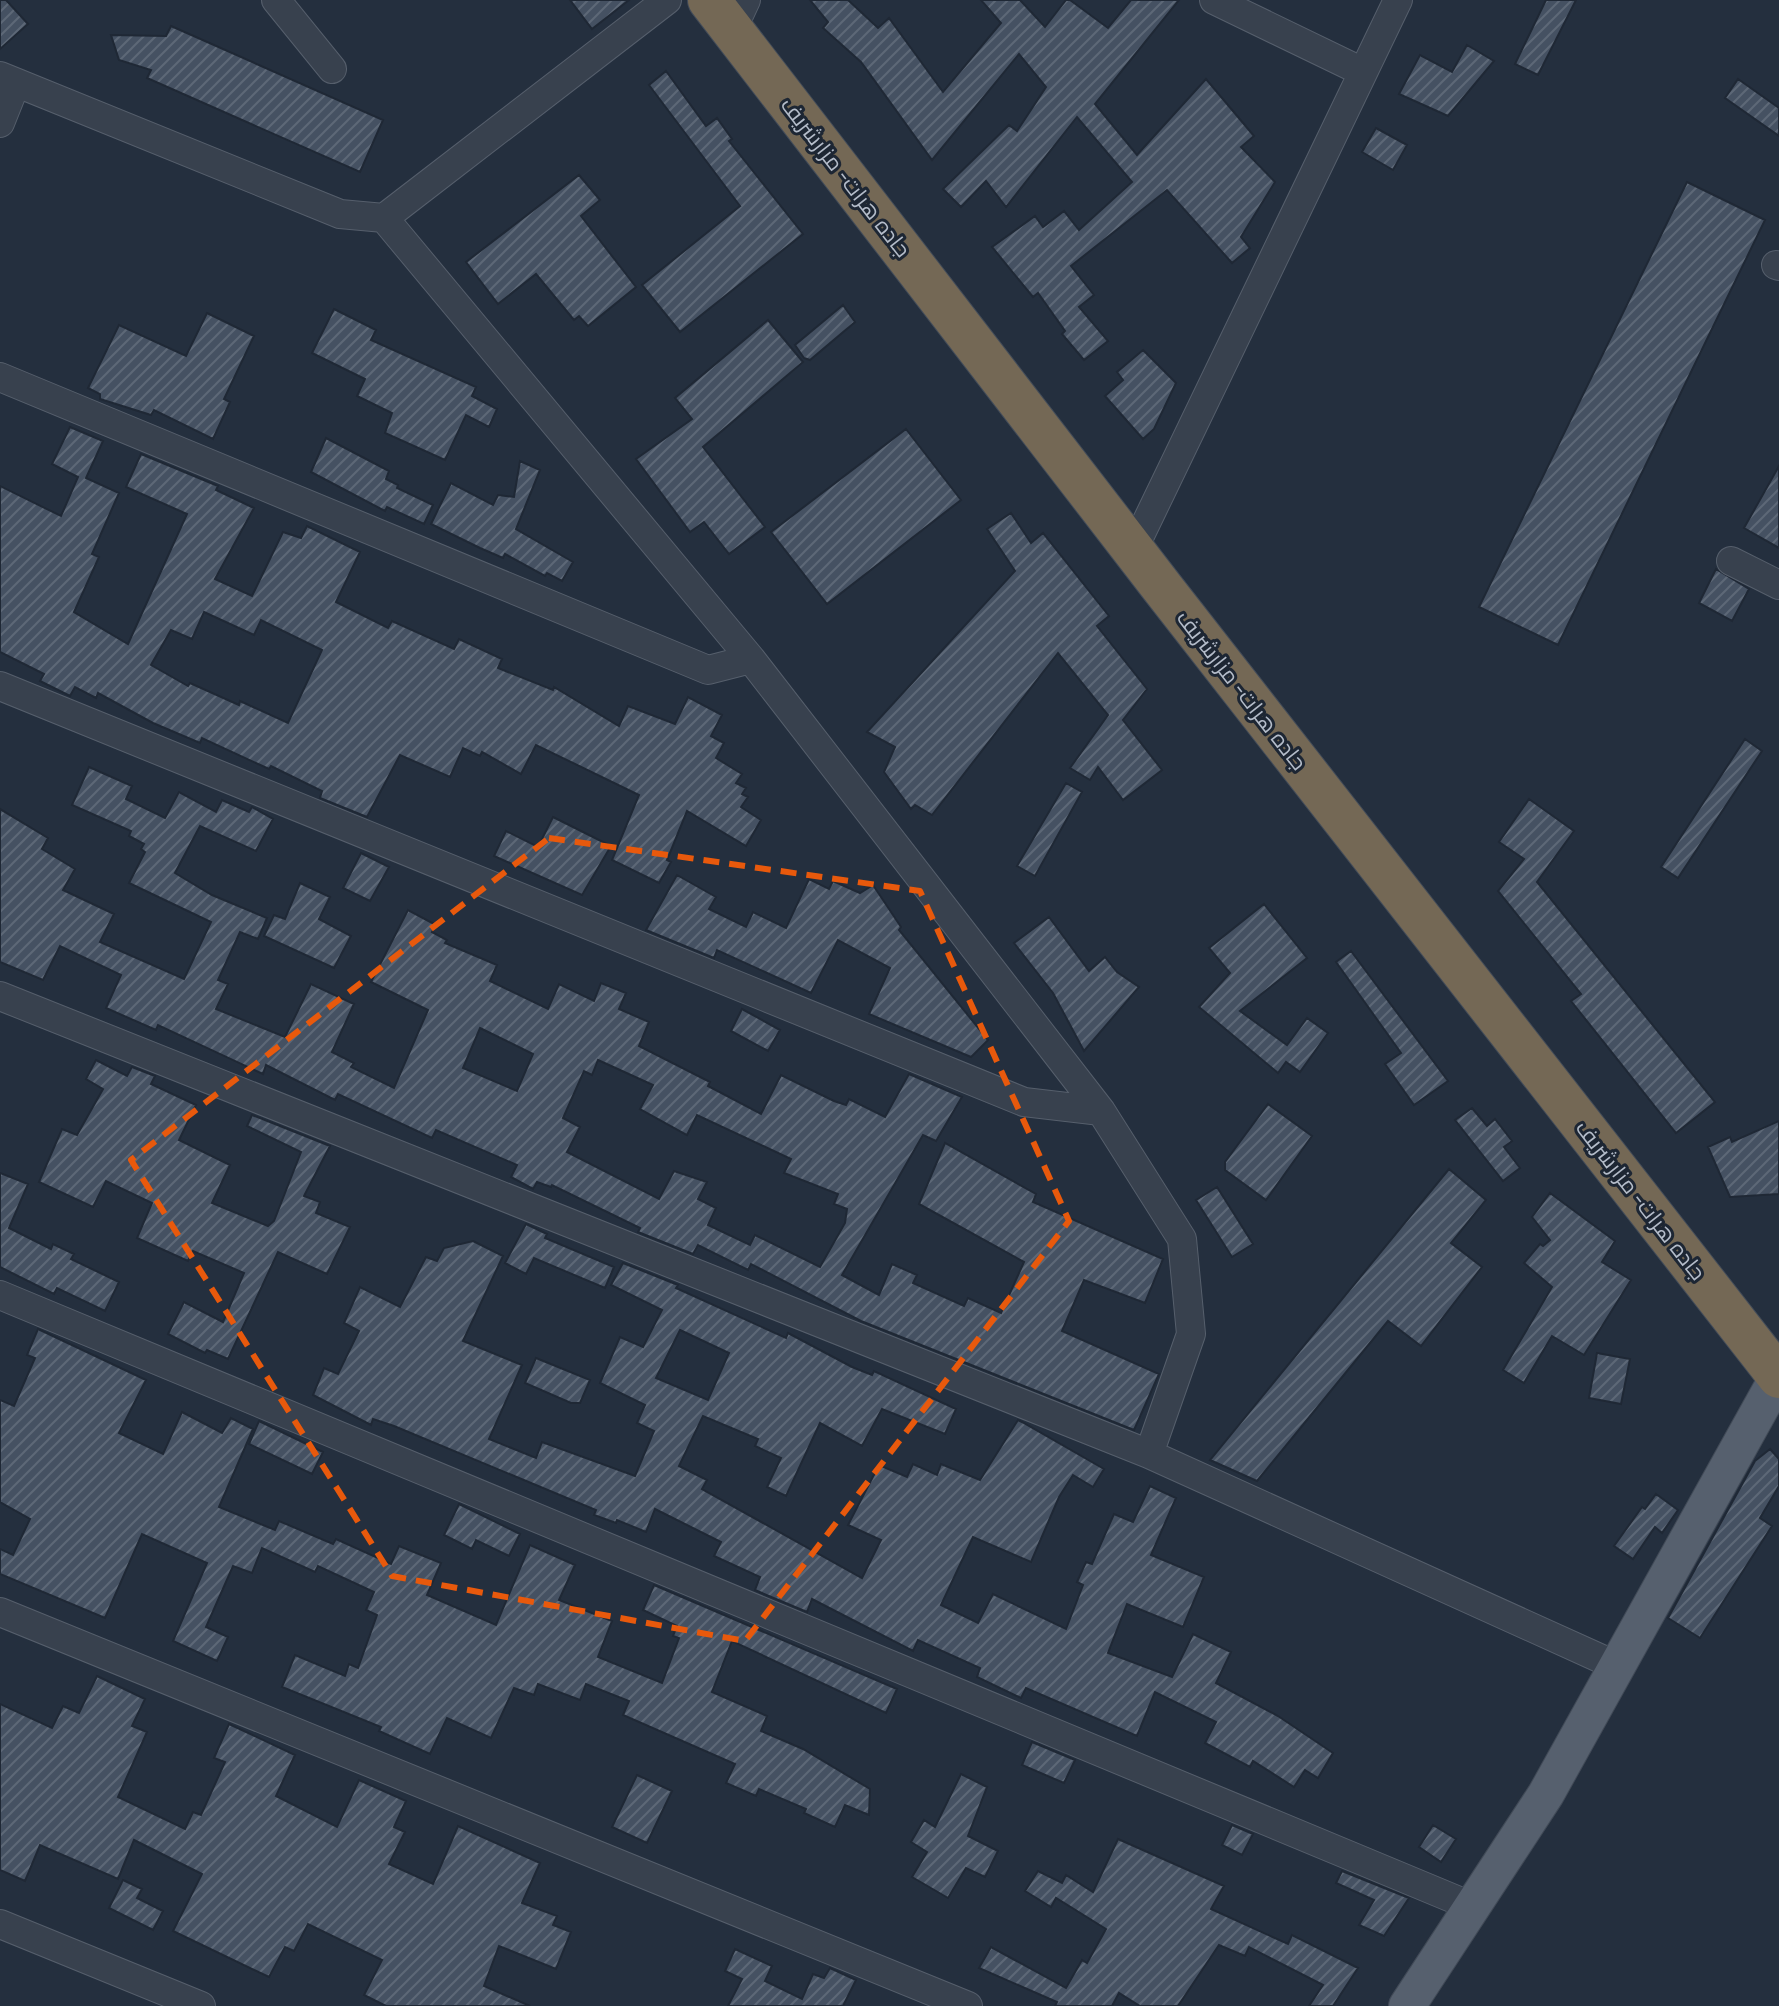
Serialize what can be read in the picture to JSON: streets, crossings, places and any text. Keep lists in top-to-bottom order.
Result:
{
  "streets": {
    "highway": ["جاده هرات- مزارشریف"]
  }
}
